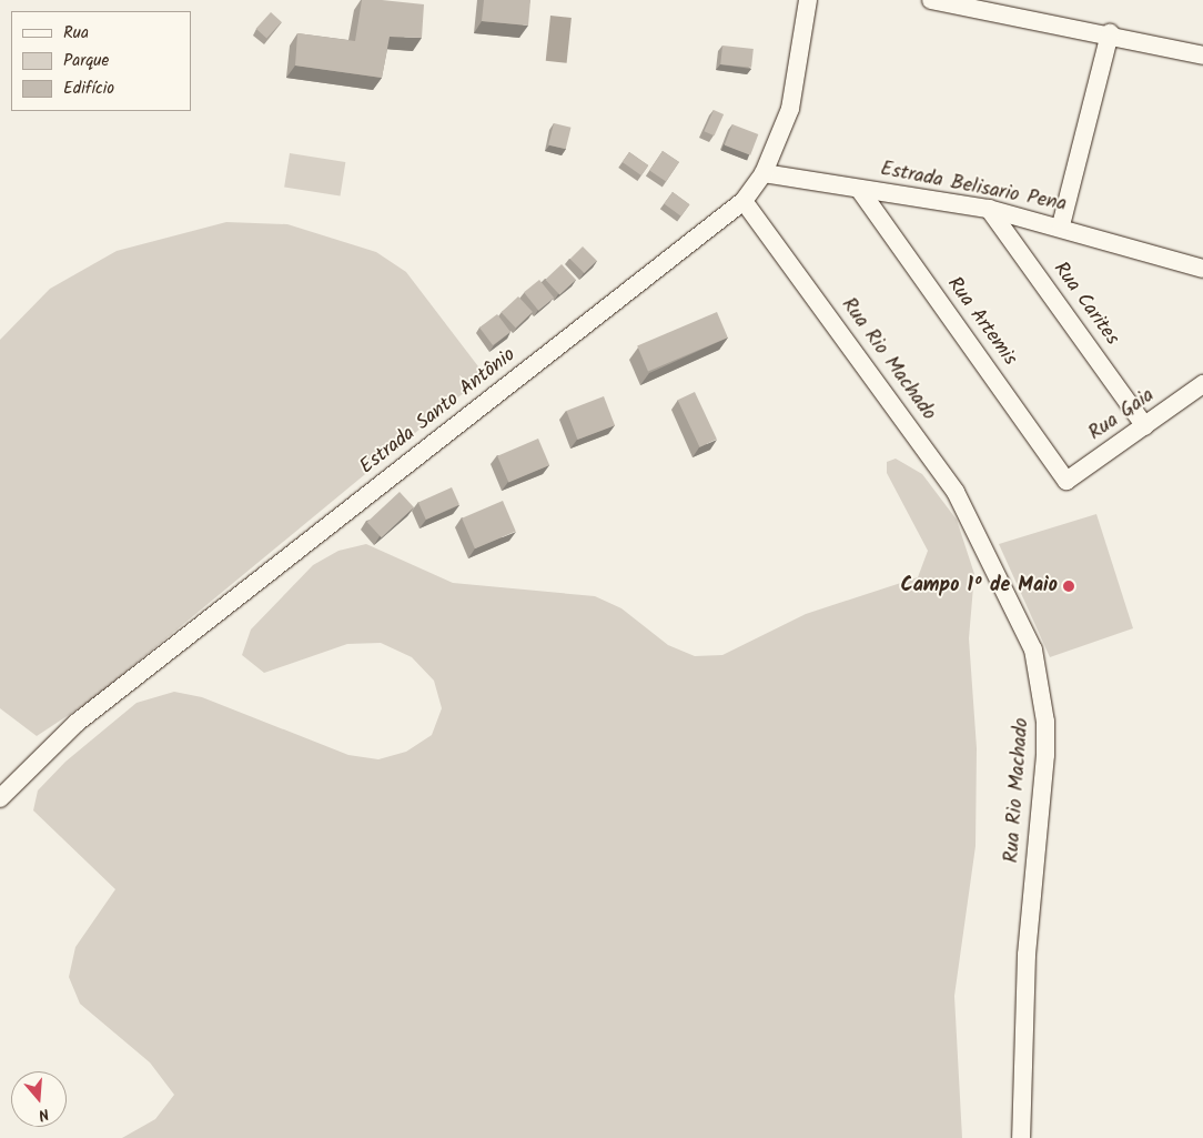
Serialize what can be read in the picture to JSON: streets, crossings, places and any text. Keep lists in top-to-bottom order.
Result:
{
  "streets": {
    "street": [
      "Estrada Belisario Pena",
      "Rua Carites",
      "Rua Artemis",
      "Rua Rio Machado",
      "Estrada Santo Antônio",
      "Rua Gaia"
    ]
  },
  "crossings": [
    ["Estrada Belisario Pena", "Rua Carites"],
    ["Estrada Belisario Pena", "Rua Artemis"],
    ["Estrada Belisario Pena", "Estrada Santo Antônio"],
    ["Rua Carites", "Rua Gaia"],
    ["Rua Artemis", "Rua Gaia"],
    ["Rua Rio Machado", "Estrada Santo Antônio"]
  ],
  "places": ["Campo 1º de Maio"],
  "legend": ["Rua", "Parque", "Edifício"],
  "north": "bottom"
}
